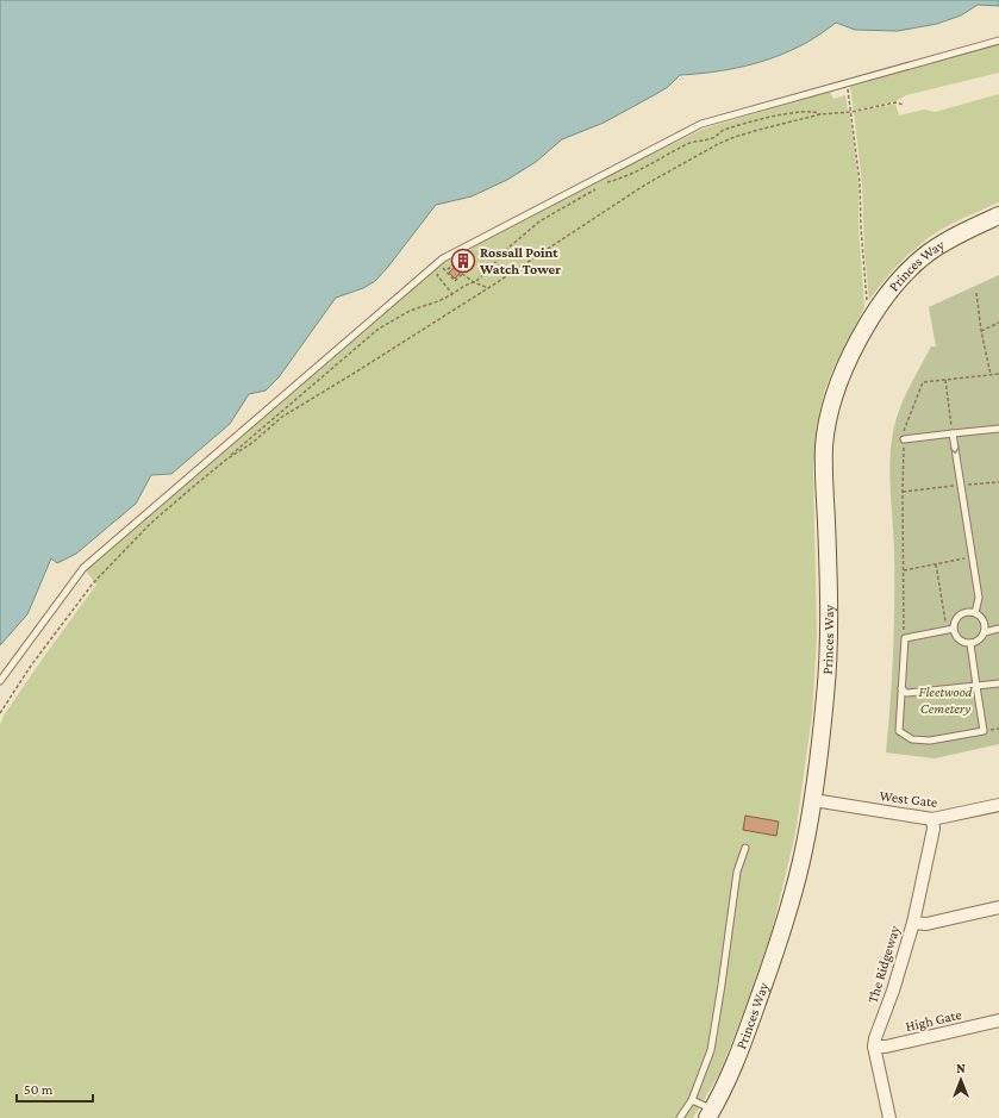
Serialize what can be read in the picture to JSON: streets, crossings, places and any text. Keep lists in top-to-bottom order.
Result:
{
  "streets": {
    "street": [
      "Princes Way",
      "West Gate",
      "The Ridgeway",
      "High Gate"
    ]
  },
  "crossings": [
    ["Princes Way", "West Gate"],
    ["West Gate", "The Ridgeway"],
    ["The Ridgeway", "High Gate"]
  ],
  "parks": ["Fleetwood Cemetery"],
  "places": {
    "building": ["Rossall Point Watch Tower"]
  },
  "scale_bar": "50 m",
  "north": "top"
}
